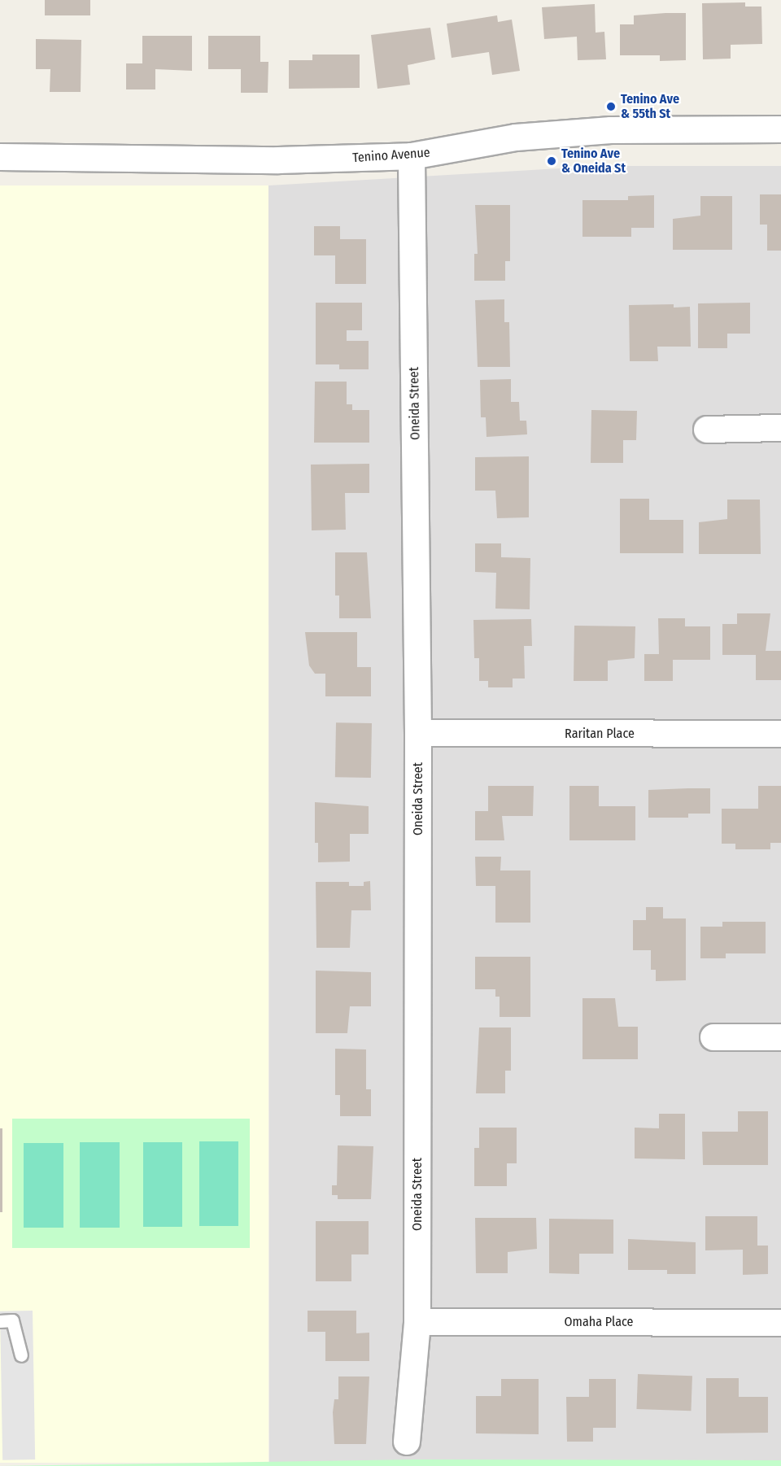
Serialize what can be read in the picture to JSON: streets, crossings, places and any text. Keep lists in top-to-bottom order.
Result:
{
  "streets": {
    "street": [
      "Tenino Avenue",
      "Oneida Street",
      "Raritan Place",
      "Omaha Place"
    ]
  },
  "crossings": [
    ["Tenino Avenue", "Oneida Street"],
    ["Oneida Street", "Raritan Place"],
    ["Oneida Street", "Omaha Place"]
  ],
  "places": ["Tenino Ave & 55th St", "Tenino Ave & Oneida St"]
}
